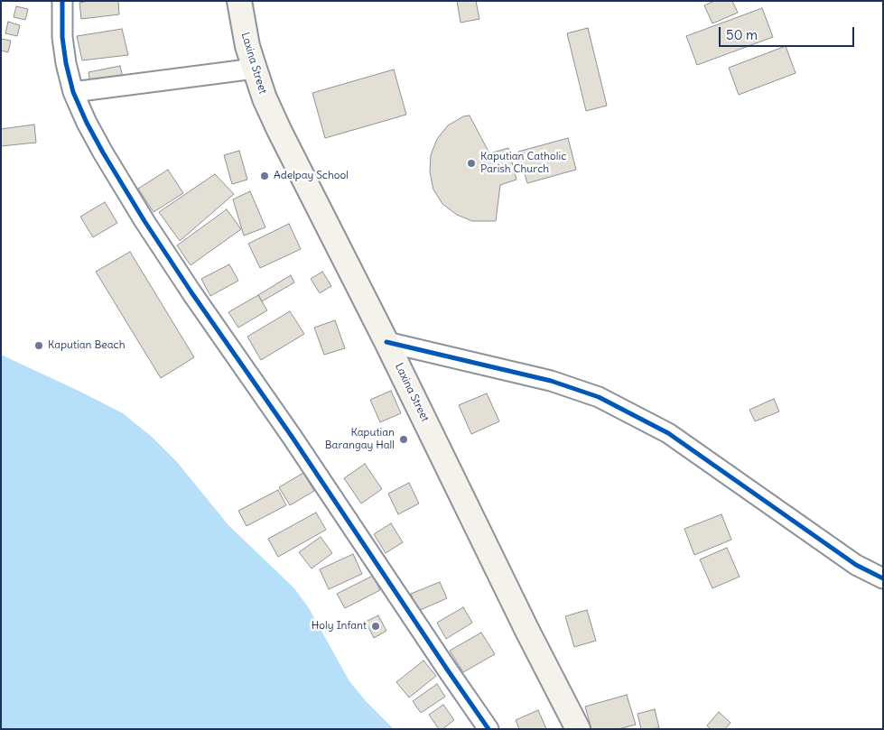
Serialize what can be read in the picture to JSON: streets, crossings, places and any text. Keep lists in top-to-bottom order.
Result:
{
  "streets": {
    "main road": ["Laxina Street"]
  },
  "places": [
    "Kaputian Catholic Parish Church",
    "Adelpay School",
    "Kaputian Beach",
    "Kaputian Barangay Hall",
    "Holy Infant"
  ],
  "scale_bar": "50 m"
}
